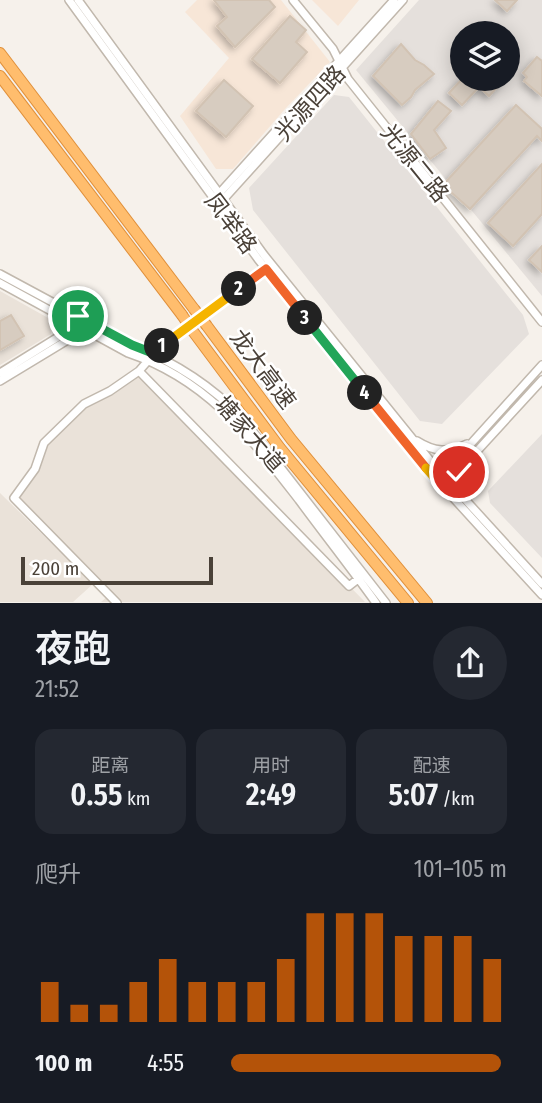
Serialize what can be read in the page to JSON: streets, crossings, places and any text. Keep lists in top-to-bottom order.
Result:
{
  "streets": {
    "highway": ["龙大高速"],
    "street": [
      "光源四路",
      "光源二路",
      "凤举路",
      "塘家大道"
    ]
  },
  "crossings": [
    ["光源四路", "光源二路"],
    ["光源四路", "凤举路"]
  ],
  "scale_bar": "200 m",
  "page": {
    "pins": [
      "2",
      "3",
      "1",
      "4"
    ],
    "scale": "200 m",
    "heading": ["夜跑", "21:52"],
    "stats": [
      ["距离", "0.55 km"],
      ["用时", "2:49"],
      ["配速", "5:07 /km"]
    ],
    "chart": ["爬升", "101–105 m"],
    "list": [
      {
        "name": "100 m",
        "note": "4:55"
      }
    ]
  }
}
